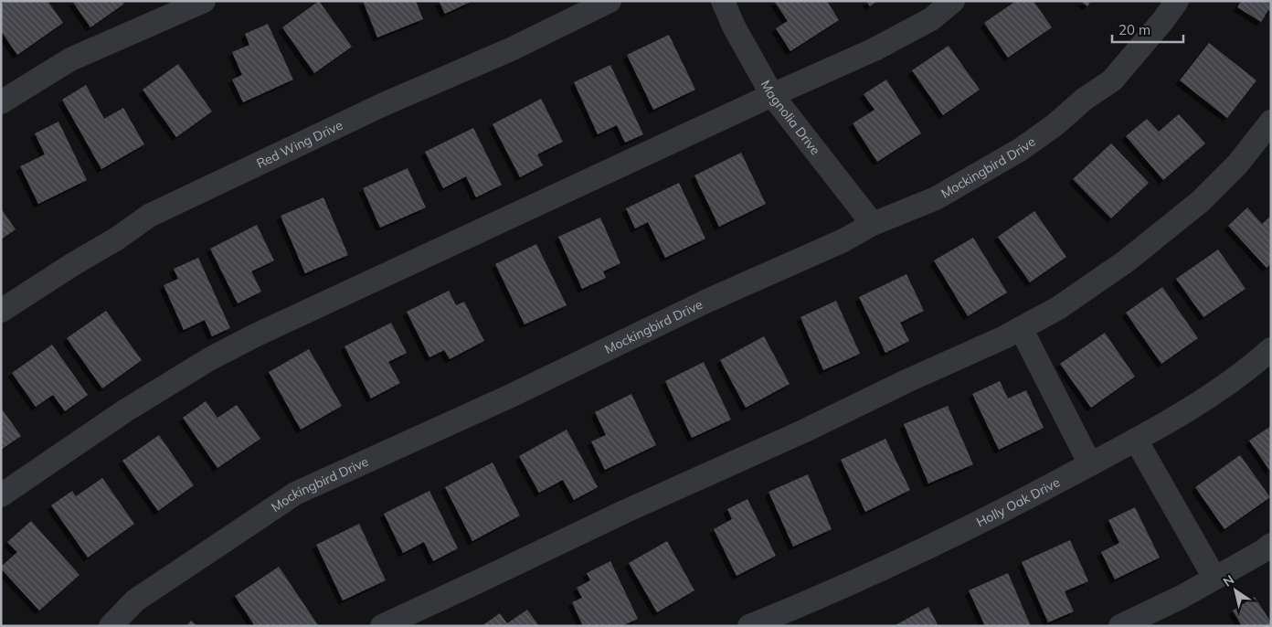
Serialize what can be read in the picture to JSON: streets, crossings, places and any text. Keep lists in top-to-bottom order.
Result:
{
  "streets": {
    "street": [
      "Magnolia Drive",
      "Red Wing Drive",
      "Mockingbird Drive",
      "Holly Oak Drive"
    ]
  },
  "crossings": [
    ["Magnolia Drive", "Mockingbird Drive"]
  ],
  "scale_bar": "20 m",
  "north": "top left"
}
